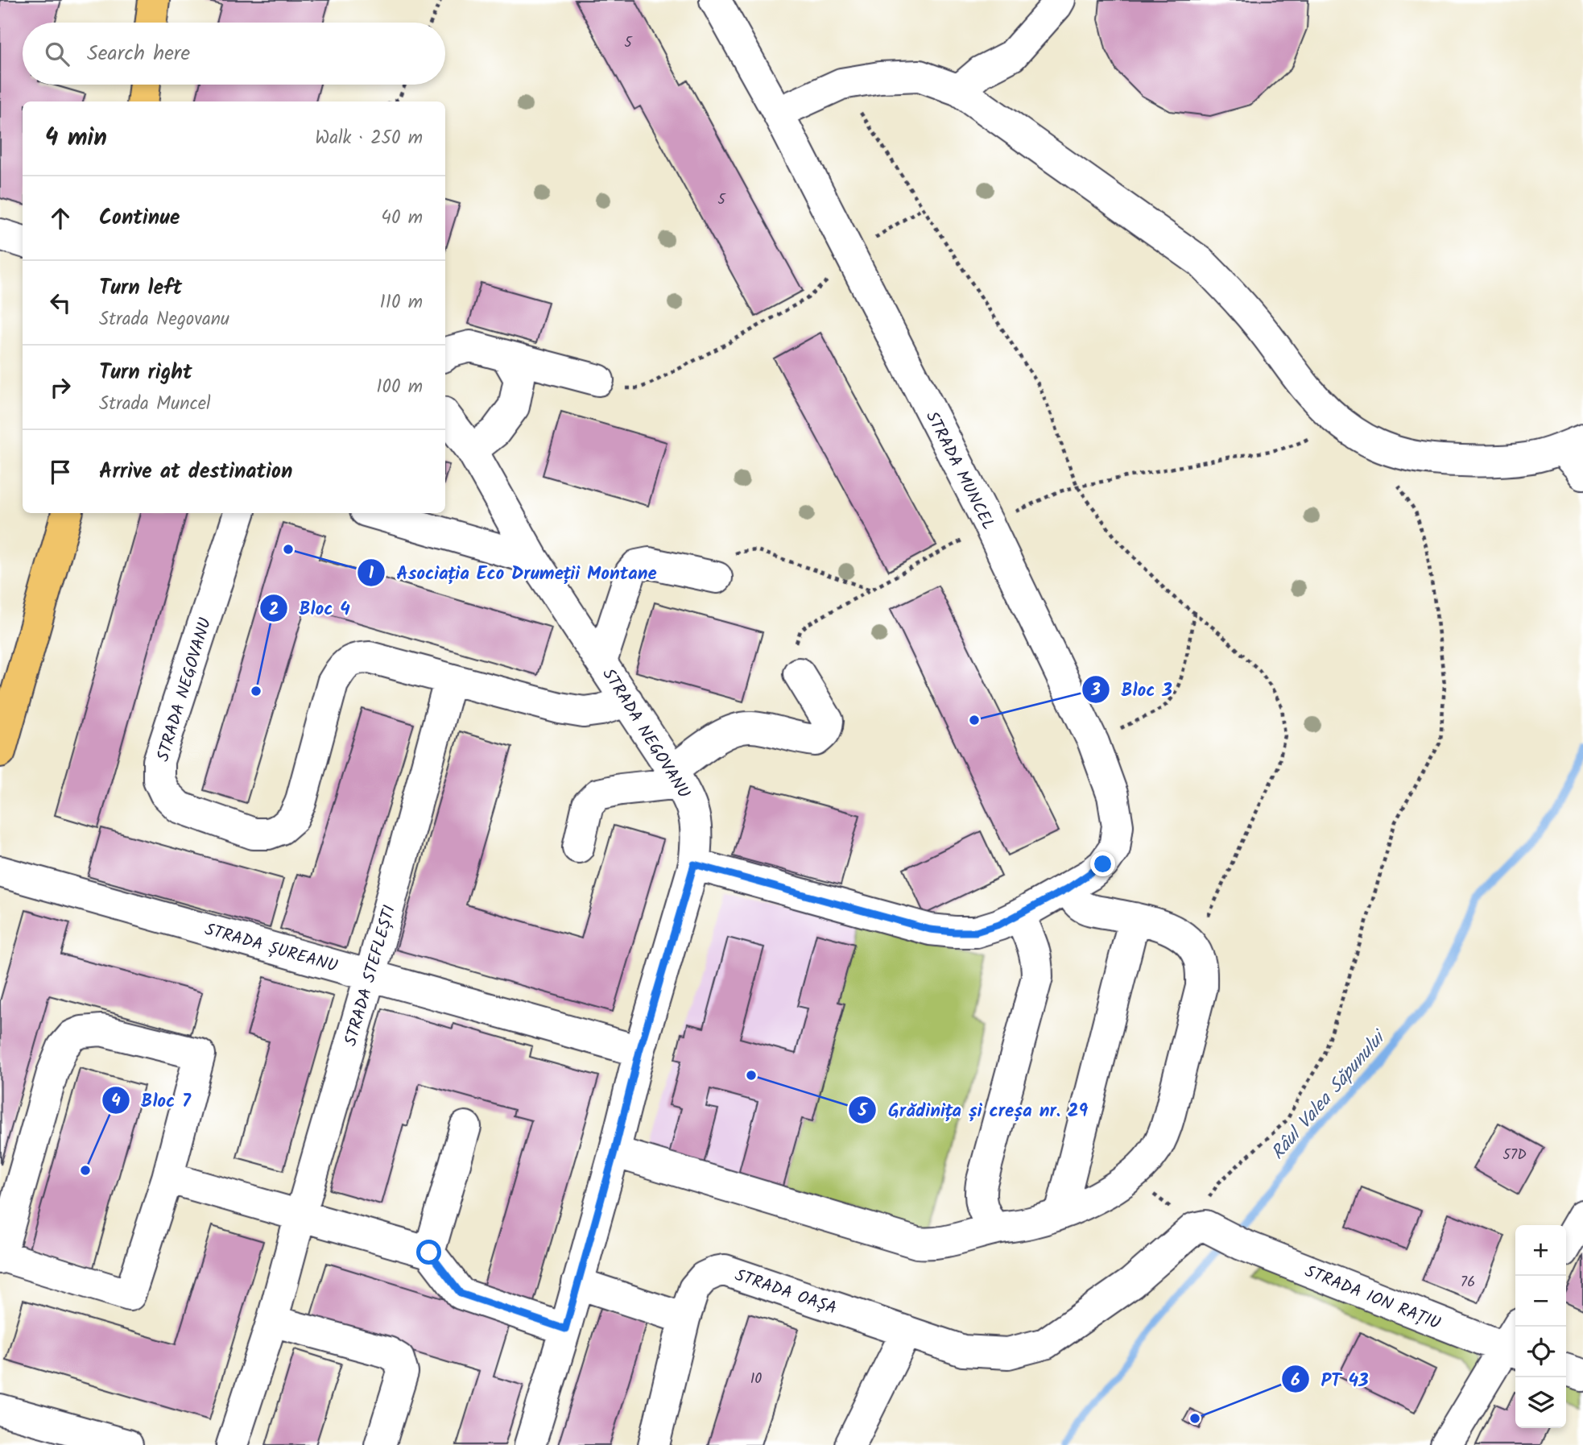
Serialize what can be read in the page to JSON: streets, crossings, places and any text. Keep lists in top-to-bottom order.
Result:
{
  "streets": {
    "street": [
      "STRADA MUNCEL",
      "STRADA NEGOVANU",
      "STRADA ȘUREANU",
      "STRADA STEFLEȘTI",
      "STRADA OAȘA",
      "STRADA ION RAȚIU"
    ]
  },
  "crossings": [
    ["STRADA MUNCEL", "STRADA NEGOVANU"],
    ["STRADA NEGOVANU", "STRADA ȘUREANU"],
    ["STRADA NEGOVANU", "STRADA STEFLEȘTI"],
    ["STRADA ȘUREANU", "STRADA STEFLEȘTI"],
    ["STRADA OAȘA", "STRADA ION RAȚIU"]
  ],
  "water": ["Râul Valea Săpunului"],
  "places": [
    "Asociația Eco Drumeții Montane",
    "Bloc 4",
    "Bloc 3",
    "Grădinița și creșa nr. 29",
    "Bloc 7",
    "PT 43"
  ],
  "house_numbers": [
    "5",
    "5",
    "57D",
    "76",
    "10"
  ],
  "page": {
    "search": "Search here",
    "heading": ["4 min", "Walk · 250 m"],
    "list": [
      ["Continue", "40 m"],
      ["Turn left", "Strada Negovanu", "110 m"],
      ["Turn right", "Strada Muncel", "100 m"],
      "Arrive at destination"
    ],
    "map_buttons": ["+", "−"]
  }
}
